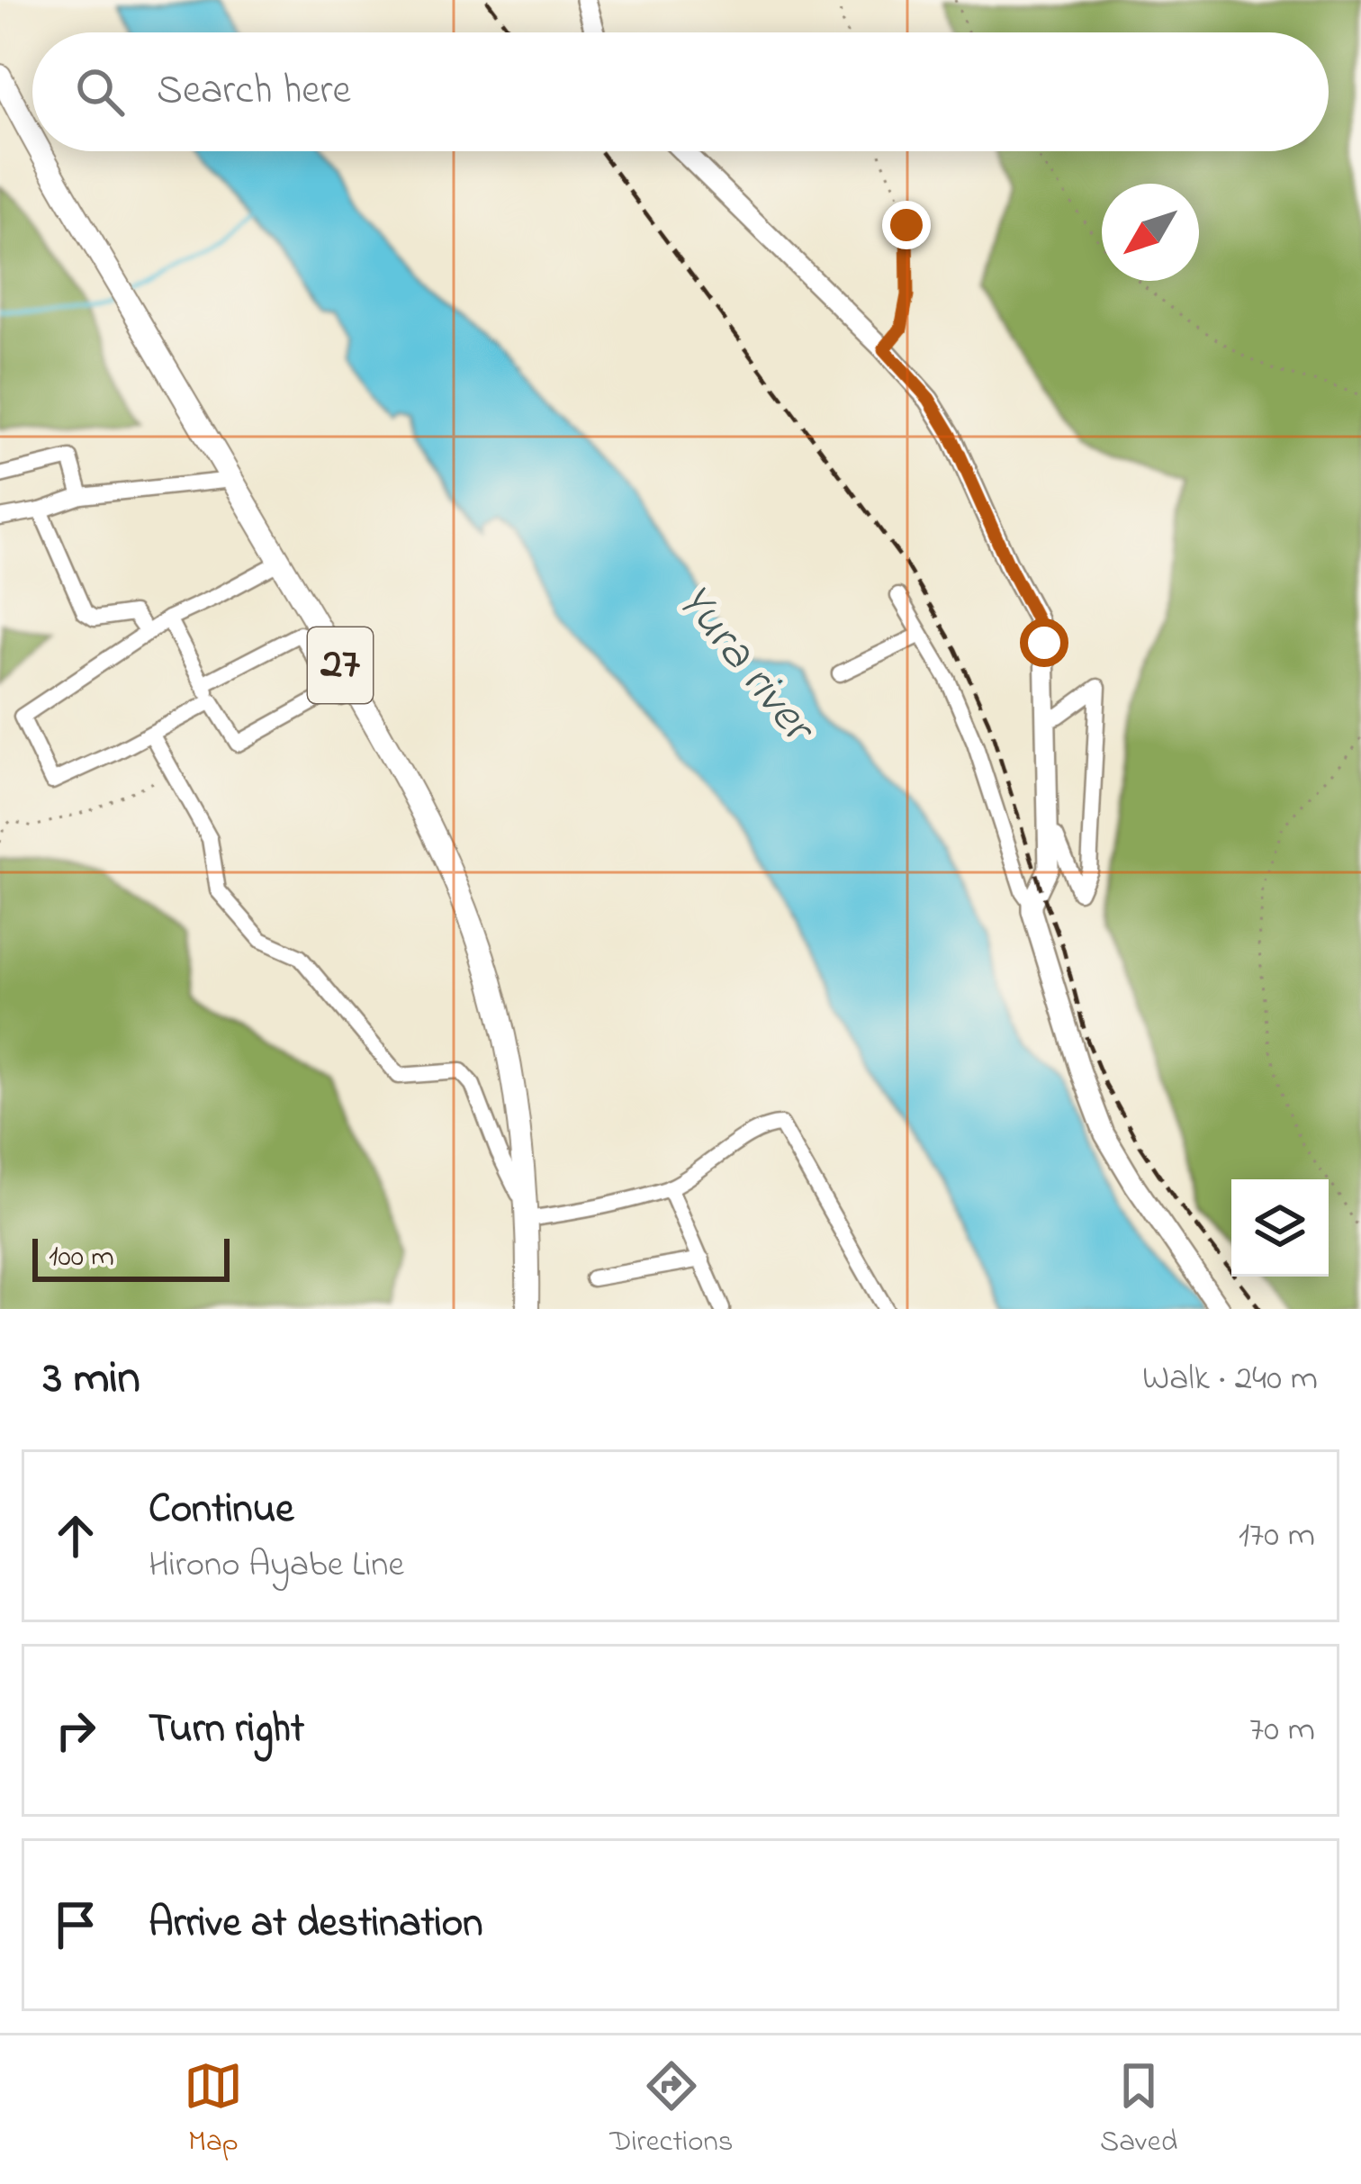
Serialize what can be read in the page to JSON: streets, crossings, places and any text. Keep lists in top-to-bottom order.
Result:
{
  "streets": {
    "highway": ["27"]
  },
  "water": ["Yura river"],
  "scale_bar": "100 m",
  "north": "bottom left",
  "page": {
    "search": "Search here",
    "scale": "100 m",
    "heading": ["3 min", "Walk · 240 m"],
    "list": [
      ["Continue", "Hirono Ayabe Line", "170 m"],
      ["Turn right", "70 m"],
      "Arrive at destination"
    ],
    "nav": ["Map", "Directions", "Saved"]
  }
}
